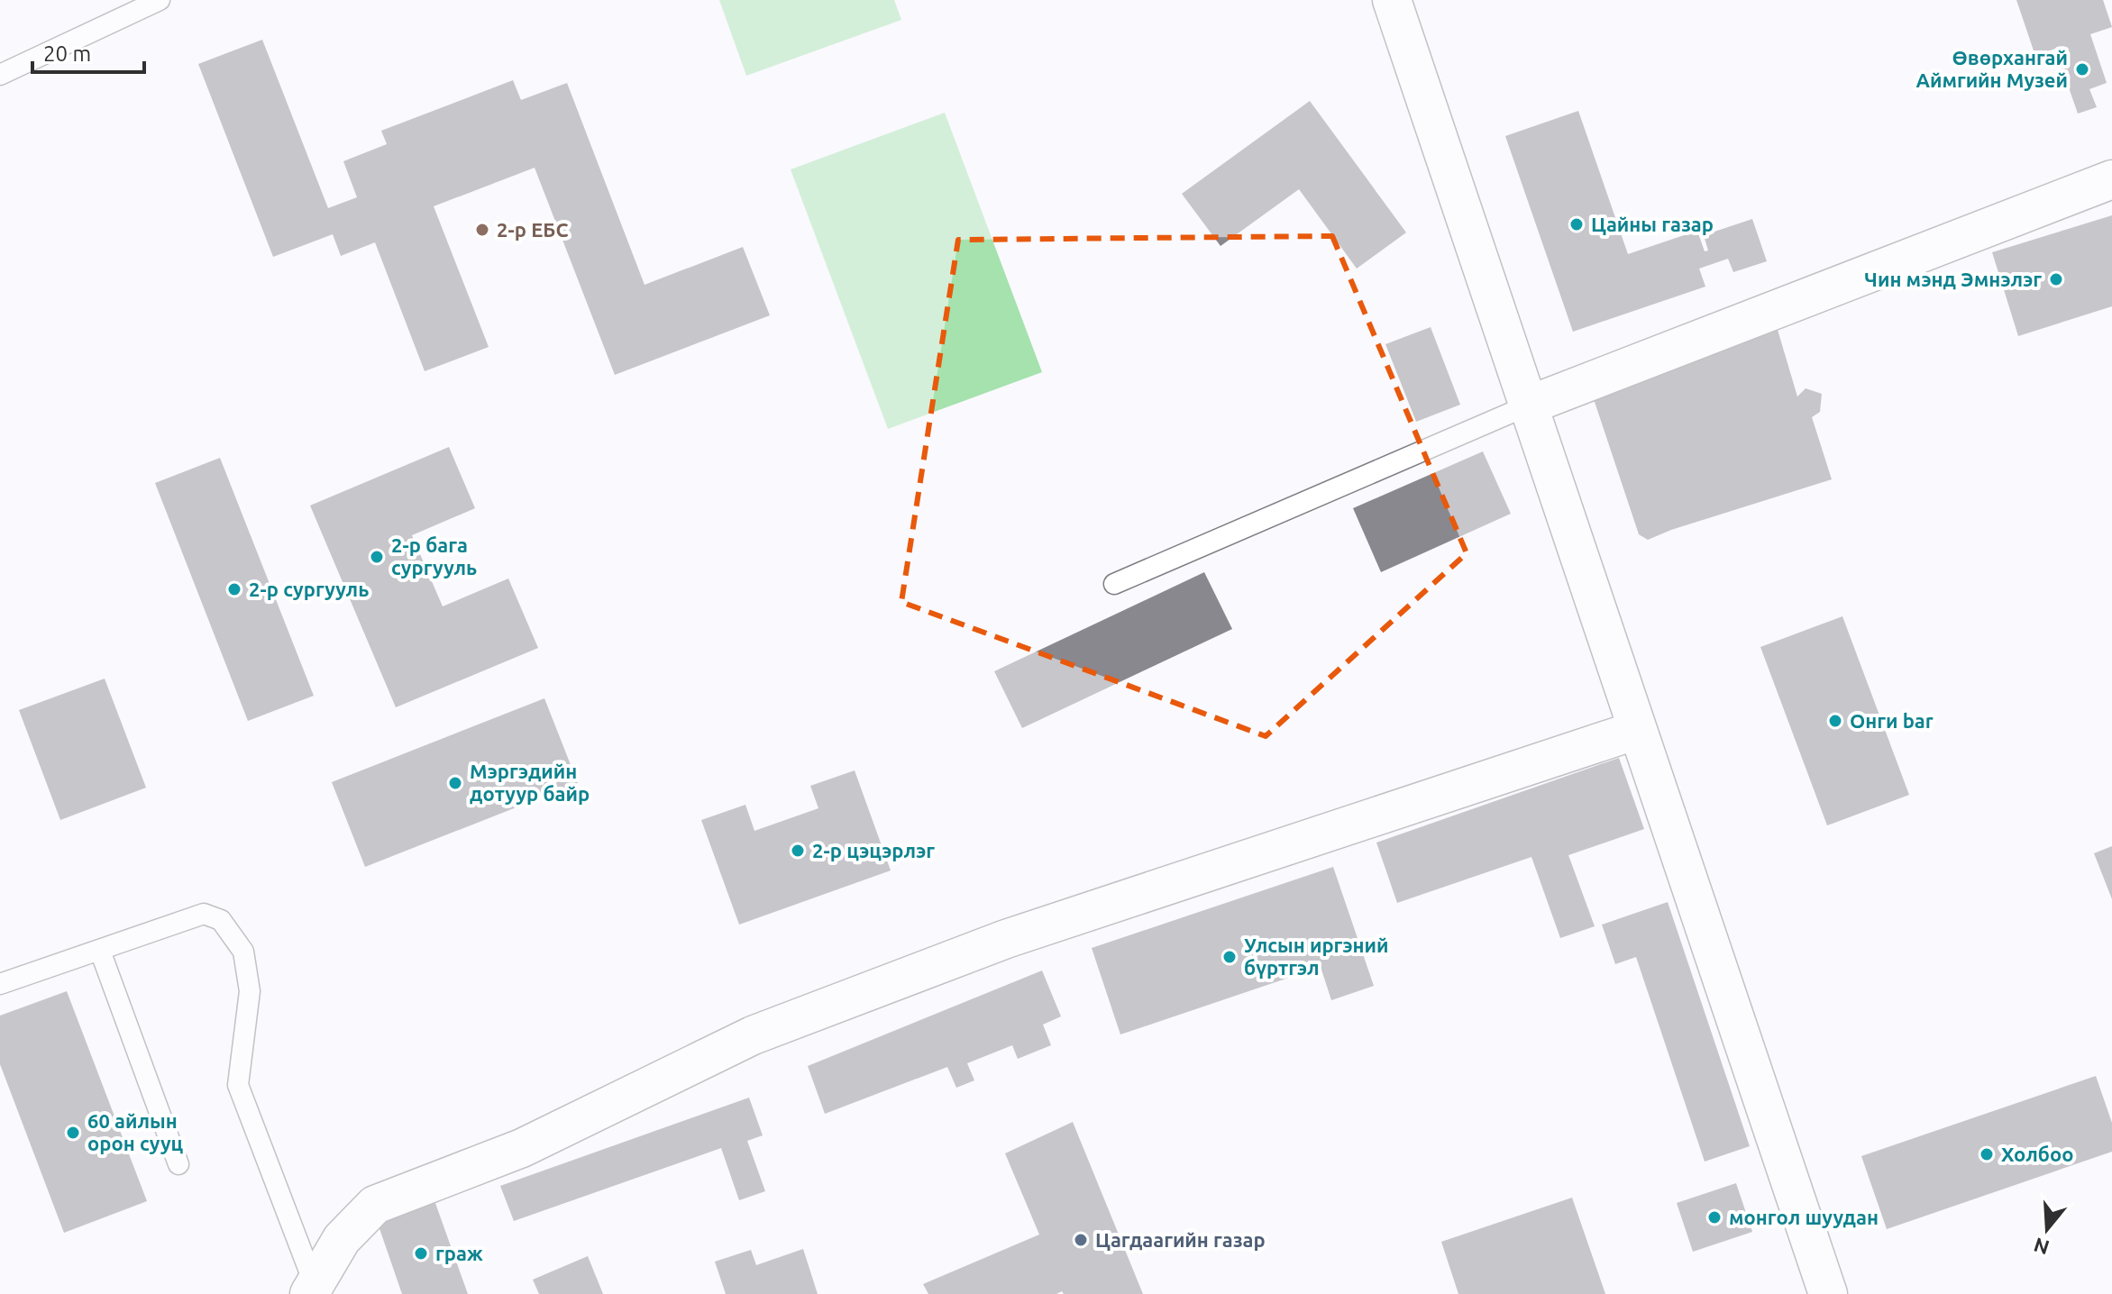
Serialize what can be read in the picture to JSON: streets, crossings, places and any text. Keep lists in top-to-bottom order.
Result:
{
  "places": [
    "Өвөрхангай Аймгийн Музей",
    "Цайны газар",
    "2-р ЕБС",
    "Чин мэнд Эмнэлэг",
    "2-р бага сургууль",
    "2-р сургууль",
    "Онги bar",
    "Мэргэдийн дотуур байр",
    "2-р цэцэрлэг",
    "Улсын иргэний бүртгэл",
    "60 айлын орон сууц",
    "Холбоо",
    "монгол шуудан",
    "Цагдаагийн газар",
    "граж"
  ],
  "scale_bar": "20 m",
  "north": "bottom"
}
